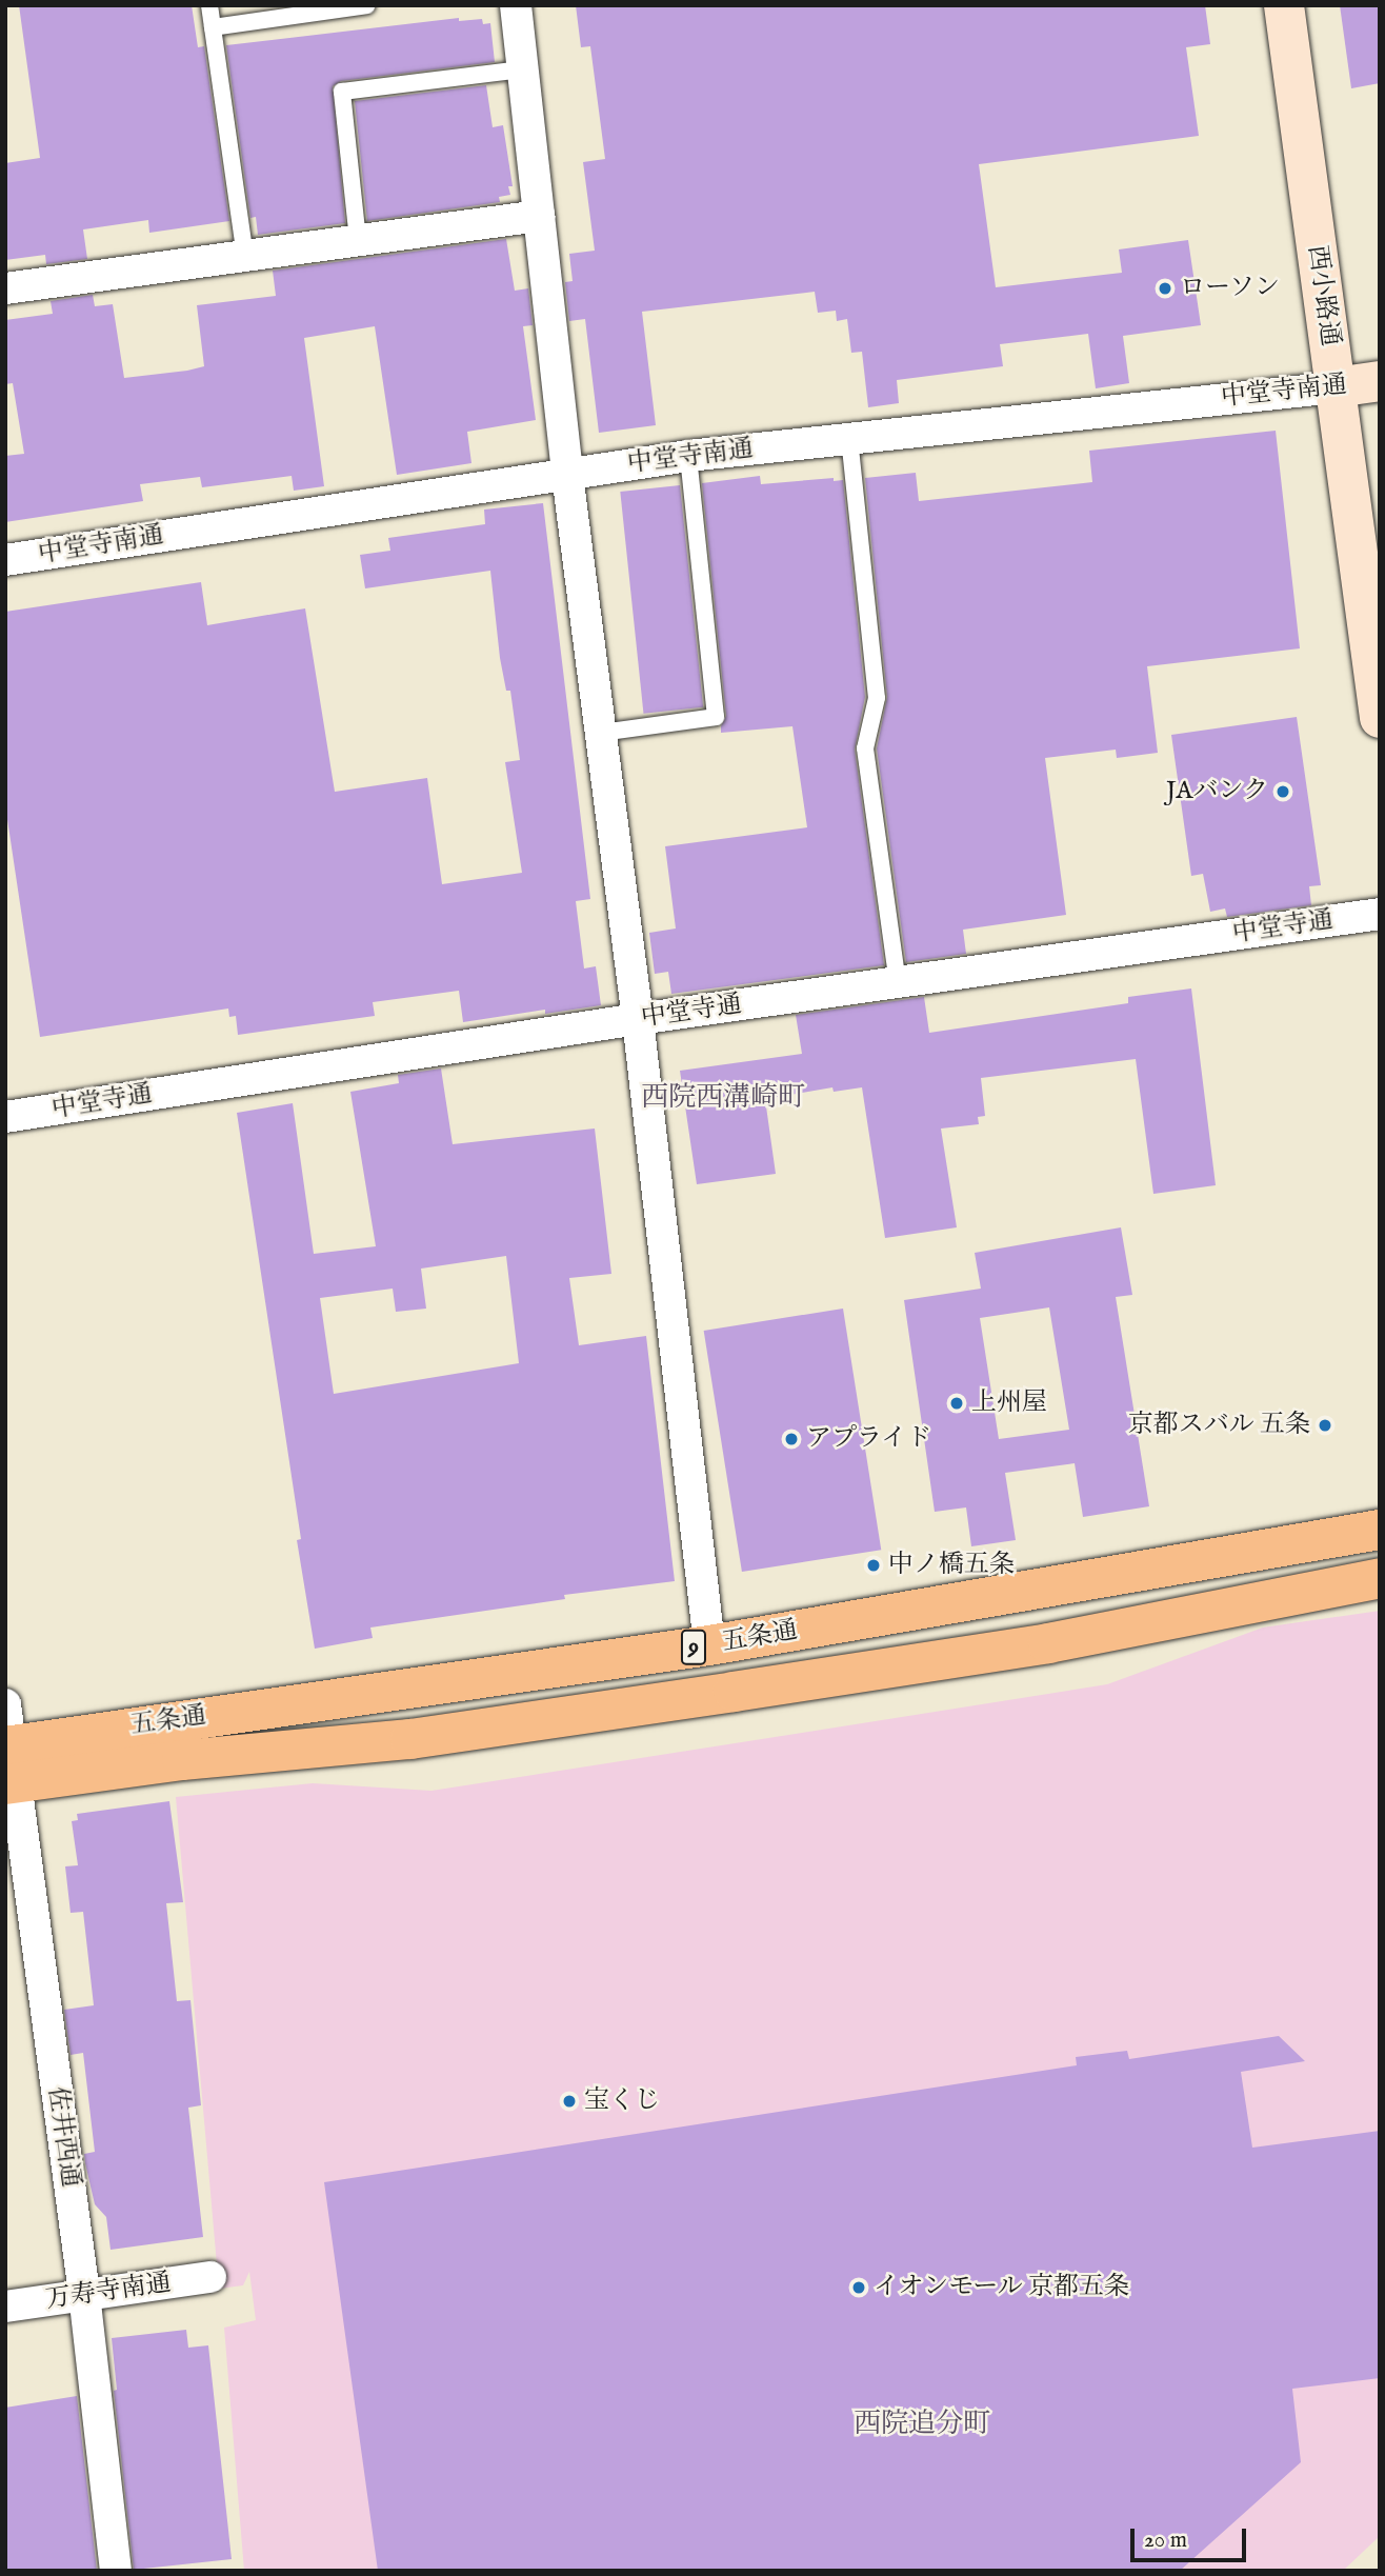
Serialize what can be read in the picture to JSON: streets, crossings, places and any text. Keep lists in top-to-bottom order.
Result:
{
  "streets": {
    "highway": ["五条通", "9"],
    "street": [
      "西小路通",
      "中堂寺南通",
      "中堂寺通",
      "佐井西通",
      "万寿寺南通"
    ]
  },
  "crossings": [
    ["西小路通", "中堂寺南通"],
    ["五条通", "佐井西通"],
    ["佐井西通", "万寿寺南通"]
  ],
  "districts": ["西院西溝崎町", "西院追分町"],
  "places": [
    "ローソン",
    "JAバンク",
    "上州屋",
    "京都スバル 五条",
    "アプライド",
    "中ノ橋五条",
    "宝くじ",
    "イオンモール 京都五条"
  ],
  "scale_bar": "20 m"
}
